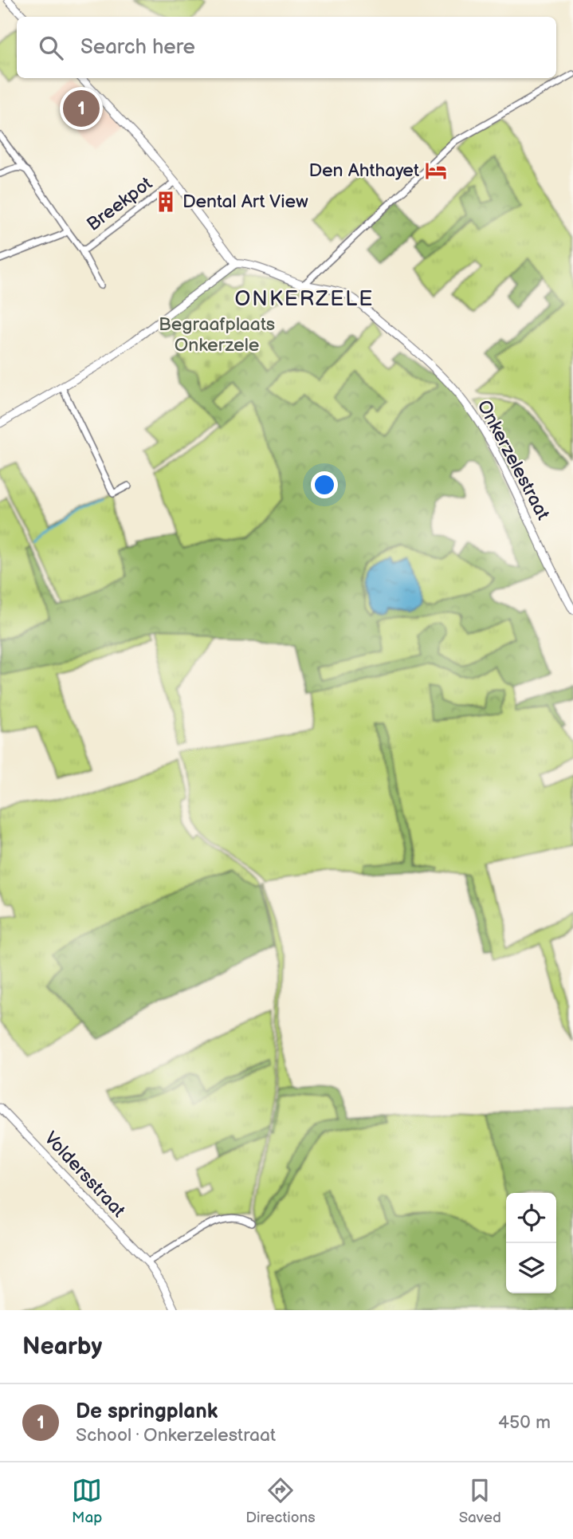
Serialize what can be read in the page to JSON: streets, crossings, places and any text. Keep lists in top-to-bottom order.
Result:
{
  "streets": {
    "street": ["Breekpot", "Onkerzelestraat", "Voldersstraat"]
  },
  "districts": ["ONKERZELE"],
  "parks": ["Begraafplaats Onkerzele"],
  "places": {
    "hotel": ["Den Ahthayet"],
    "building": ["Dental Art View"]
  },
  "page": {
    "search": "Search here",
    "pins": "1",
    "heading": "Nearby",
    "list": [
      {
        "mark": "1",
        "name": "De springplank",
        "note": "School · Onkerzelestraat",
        "value": "450 m"
      }
    ],
    "nav": ["Map", "Directions", "Saved"]
  }
}
